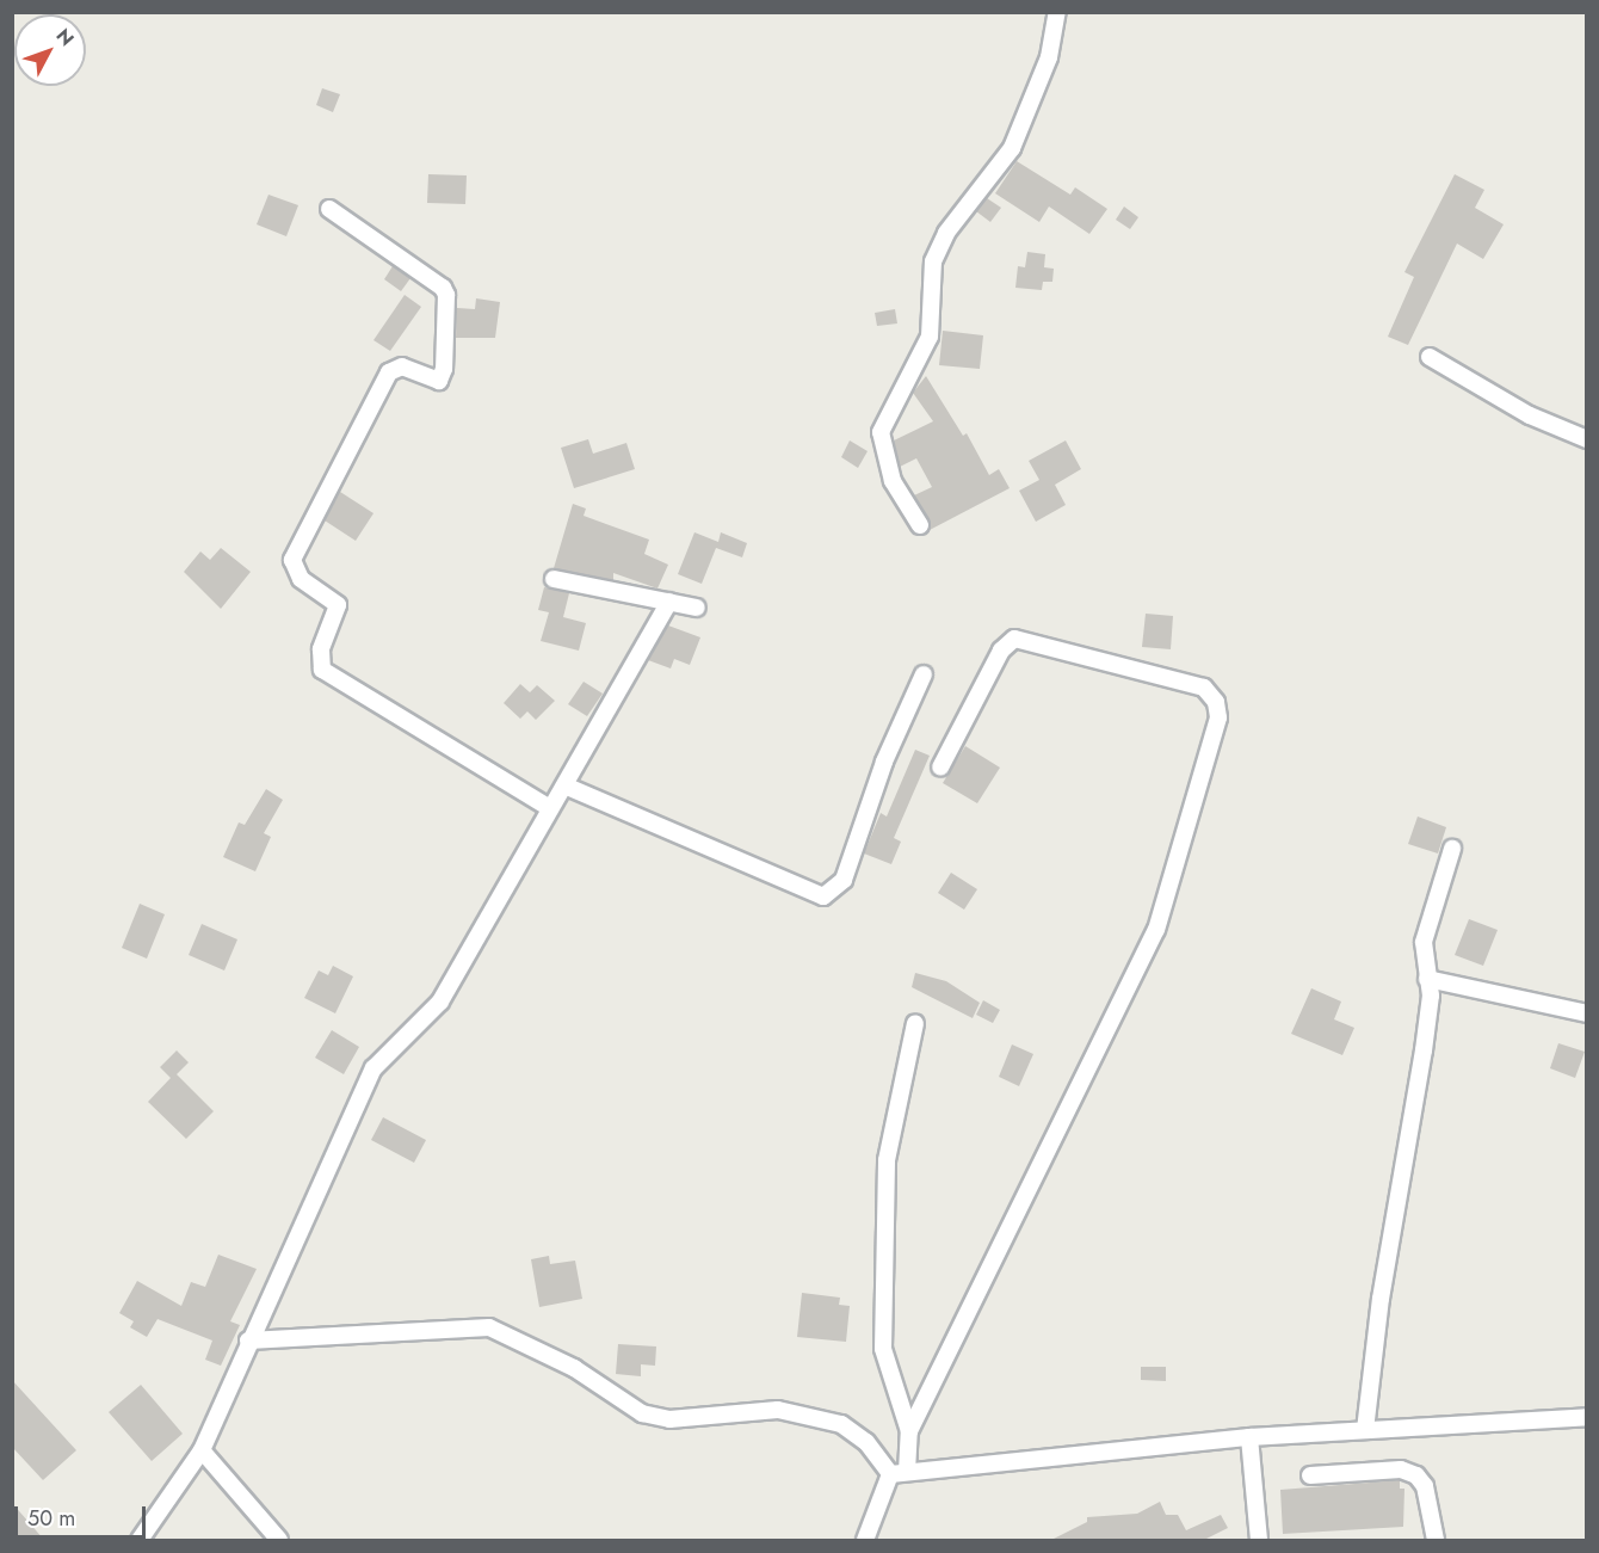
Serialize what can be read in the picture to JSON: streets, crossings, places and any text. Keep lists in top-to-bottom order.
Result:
{
  "scale_bar": "50 m",
  "north": "top right"
}
